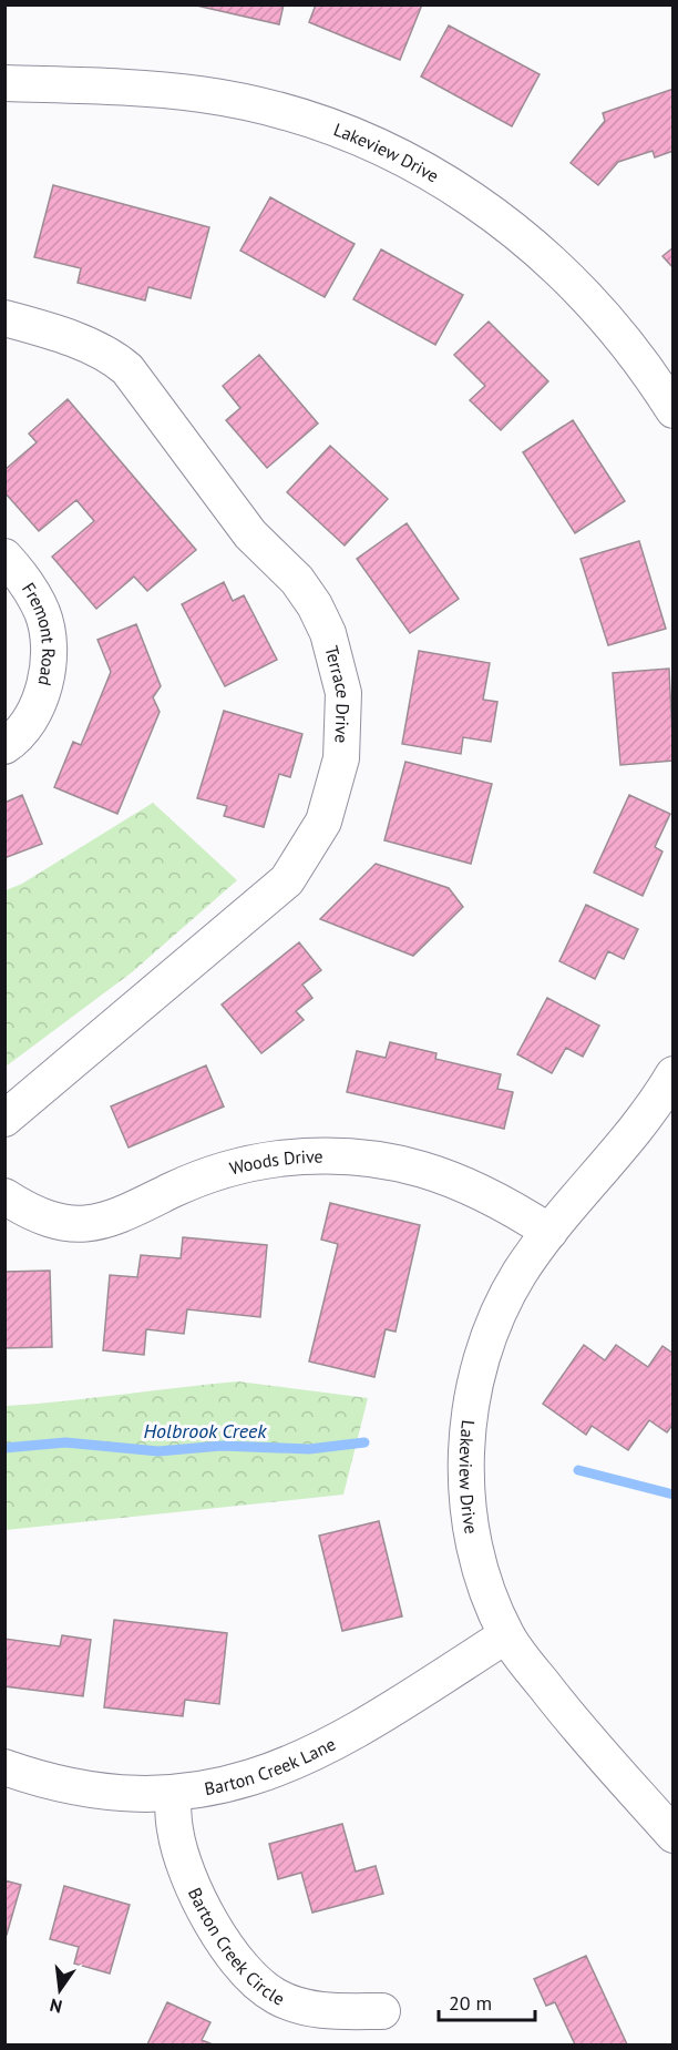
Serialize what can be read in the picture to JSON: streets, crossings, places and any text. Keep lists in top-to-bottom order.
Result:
{
  "streets": {
    "street": [
      "Lakeview Drive",
      "Fremont Road",
      "Terrace Drive",
      "Woods Drive",
      "Barton Creek Lane",
      "Barton Creek Circle"
    ]
  },
  "crossings": [
    ["Lakeview Drive", "Woods Drive"],
    ["Lakeview Drive", "Barton Creek Lane"],
    ["Barton Creek Lane", "Barton Creek Circle"]
  ],
  "water": ["Holbrook Creek"],
  "scale_bar": "20 m",
  "north": "bottom"
}
